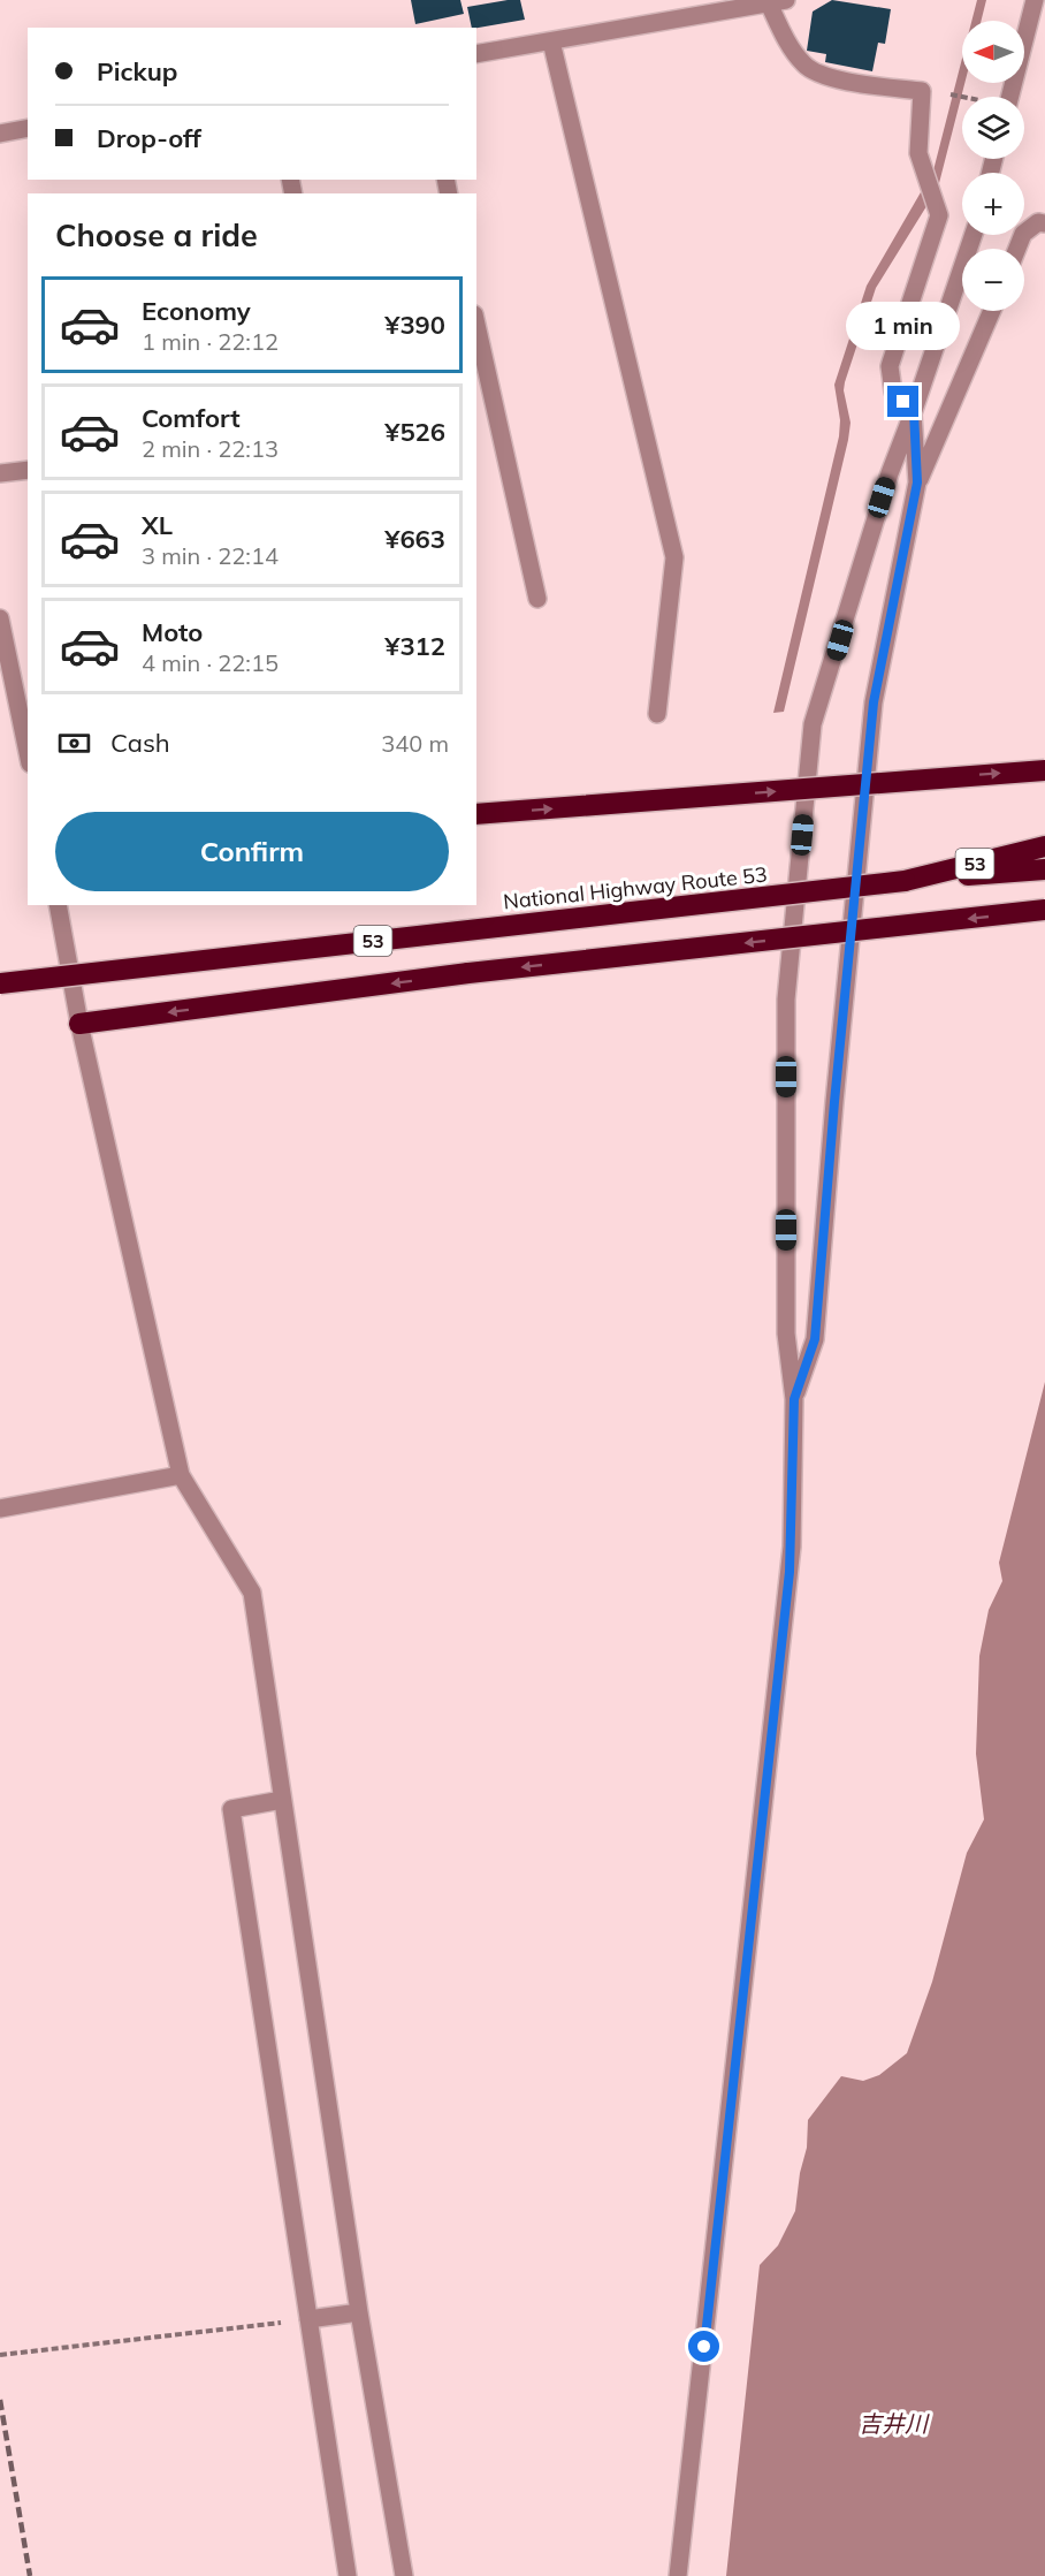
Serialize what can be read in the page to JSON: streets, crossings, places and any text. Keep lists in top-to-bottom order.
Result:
{
  "streets": {
    "highway": ["53", "National Highway Route 53"]
  },
  "water": ["吉井川"],
  "north": "left",
  "page": {
    "map_buttons": ["+", "−"],
    "banner": ["Pickup", "Drop-off"],
    "heading": "Choose a ride",
    "list": [
      {
        "name": "Economy",
        "note": "1 min · 22:12",
        "value": "¥390"
      },
      {
        "name": "Comfort",
        "note": "2 min · 22:13",
        "value": "¥526"
      },
      {
        "name": "XL",
        "note": "3 min · 22:14",
        "value": "¥663"
      },
      {
        "name": "Moto",
        "note": "4 min · 22:15",
        "value": "¥312"
      }
    ],
    "bubble": "1 min",
    "pay": ["Cash", "340 m"],
    "buttons": "Confirm"
  }
}
